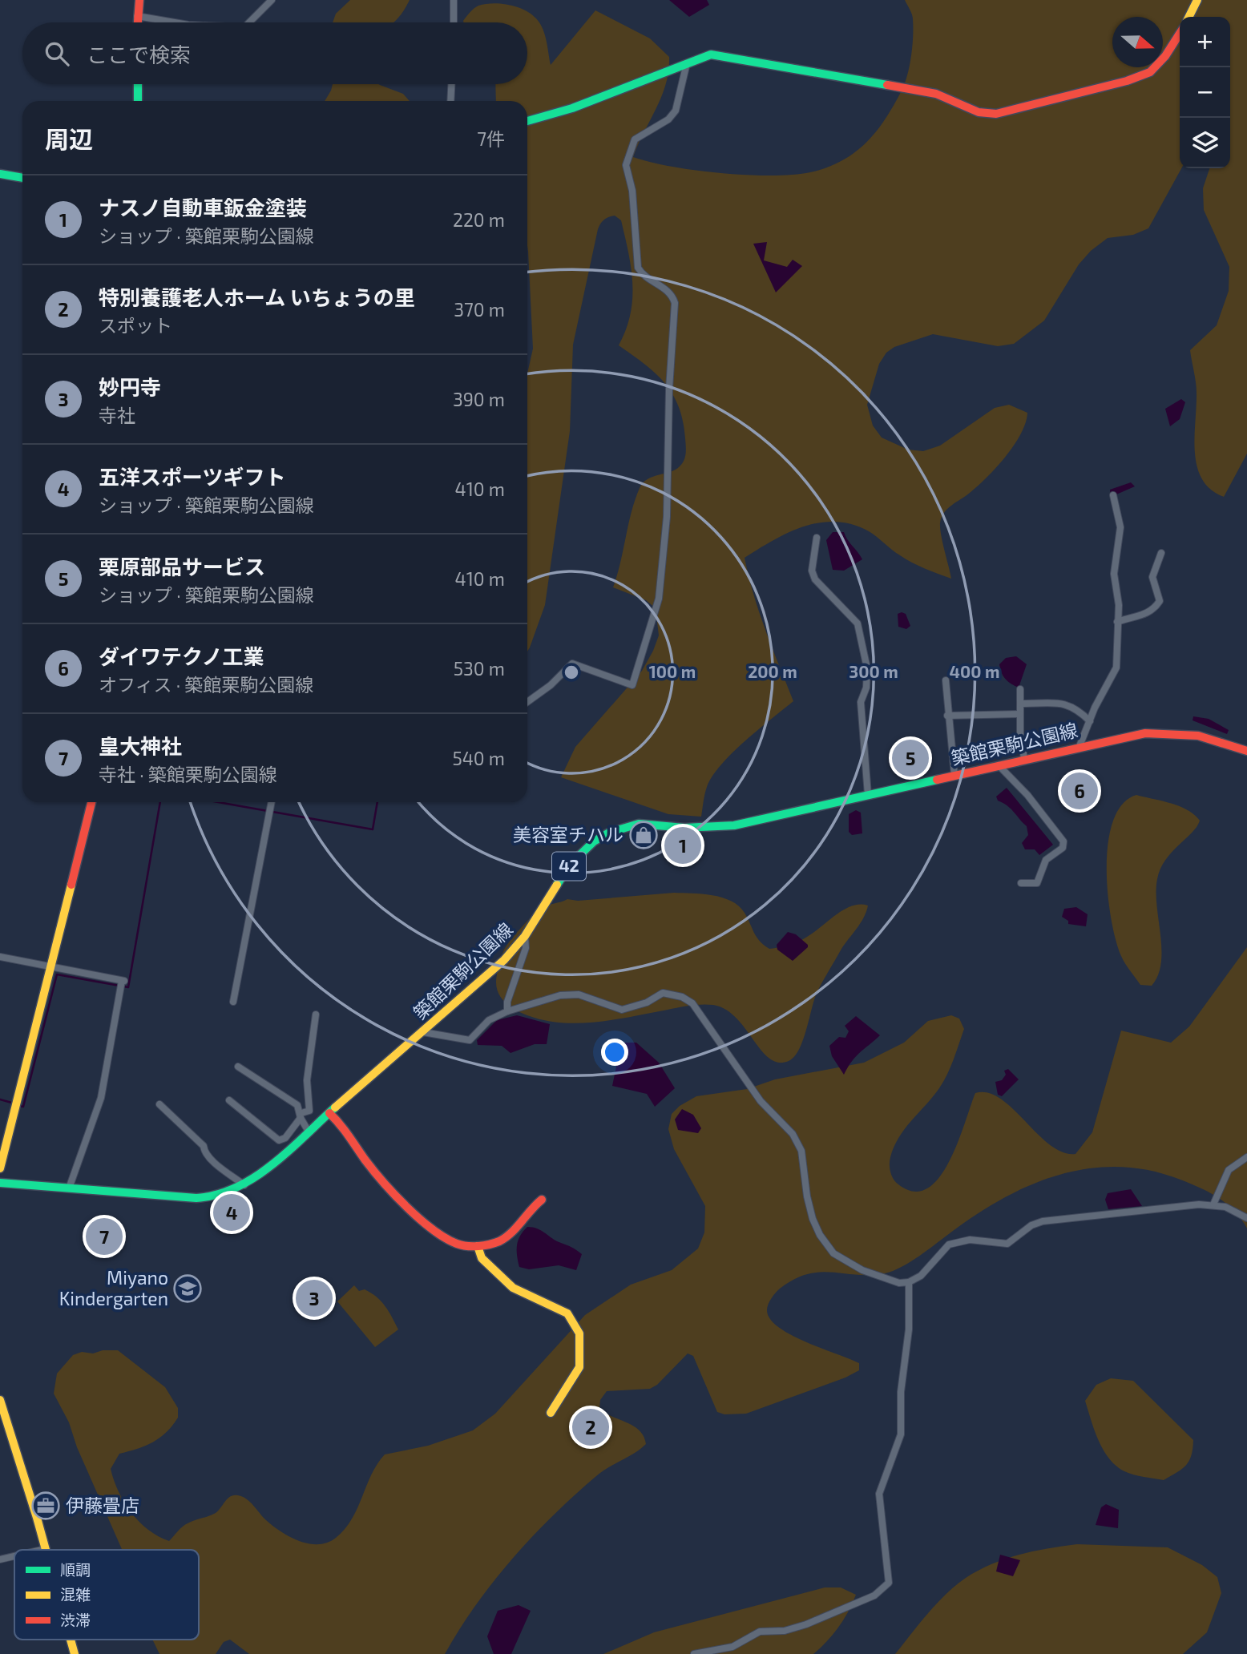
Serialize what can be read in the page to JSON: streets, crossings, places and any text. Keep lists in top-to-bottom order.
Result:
{
  "streets": {
    "street": ["築館栗駒公園線", "42"]
  },
  "places": {
    "shop": ["美容室チハル"],
    "school or university": ["Miyano Kindergarten"],
    "office": ["伊藤畳店"]
  },
  "legend": ["順調", "混雑", "渋滞"],
  "north": "right",
  "page": {
    "map_buttons": ["+", "−"],
    "search": "ここで検索",
    "heading": ["周辺", "7件"],
    "list": [
      {
        "mark": "1",
        "name": "ナスノ自動車鈑金塗装",
        "note": "ショップ · 築館栗駒公園線",
        "value": "220 m"
      },
      {
        "mark": "2",
        "name": "特別養護老人ホーム いちょうの里",
        "note": "スポット",
        "value": "370 m"
      },
      {
        "mark": "3",
        "name": "妙円寺",
        "note": "寺社",
        "value": "390 m"
      },
      {
        "mark": "4",
        "name": "五洋スポーツギフト",
        "note": "ショップ · 築館栗駒公園線",
        "value": "410 m"
      },
      {
        "mark": "5",
        "name": "栗原部品サービス",
        "note": "ショップ · 築館栗駒公園線",
        "value": "410 m"
      },
      {
        "mark": "6",
        "name": "ダイワテクノ工業",
        "note": "オフィス · 築館栗駒公園線",
        "value": "530 m"
      },
      {
        "mark": "7",
        "name": "皇大神社",
        "note": "寺社 · 築館栗駒公園線",
        "value": "540 m"
      }
    ],
    "pins": [
      "5",
      "6",
      "1",
      "4",
      "7",
      "3",
      "2"
    ]
  },
  "rings": [
    "100 m",
    "200 m",
    "300 m",
    "400 m"
  ]
}
